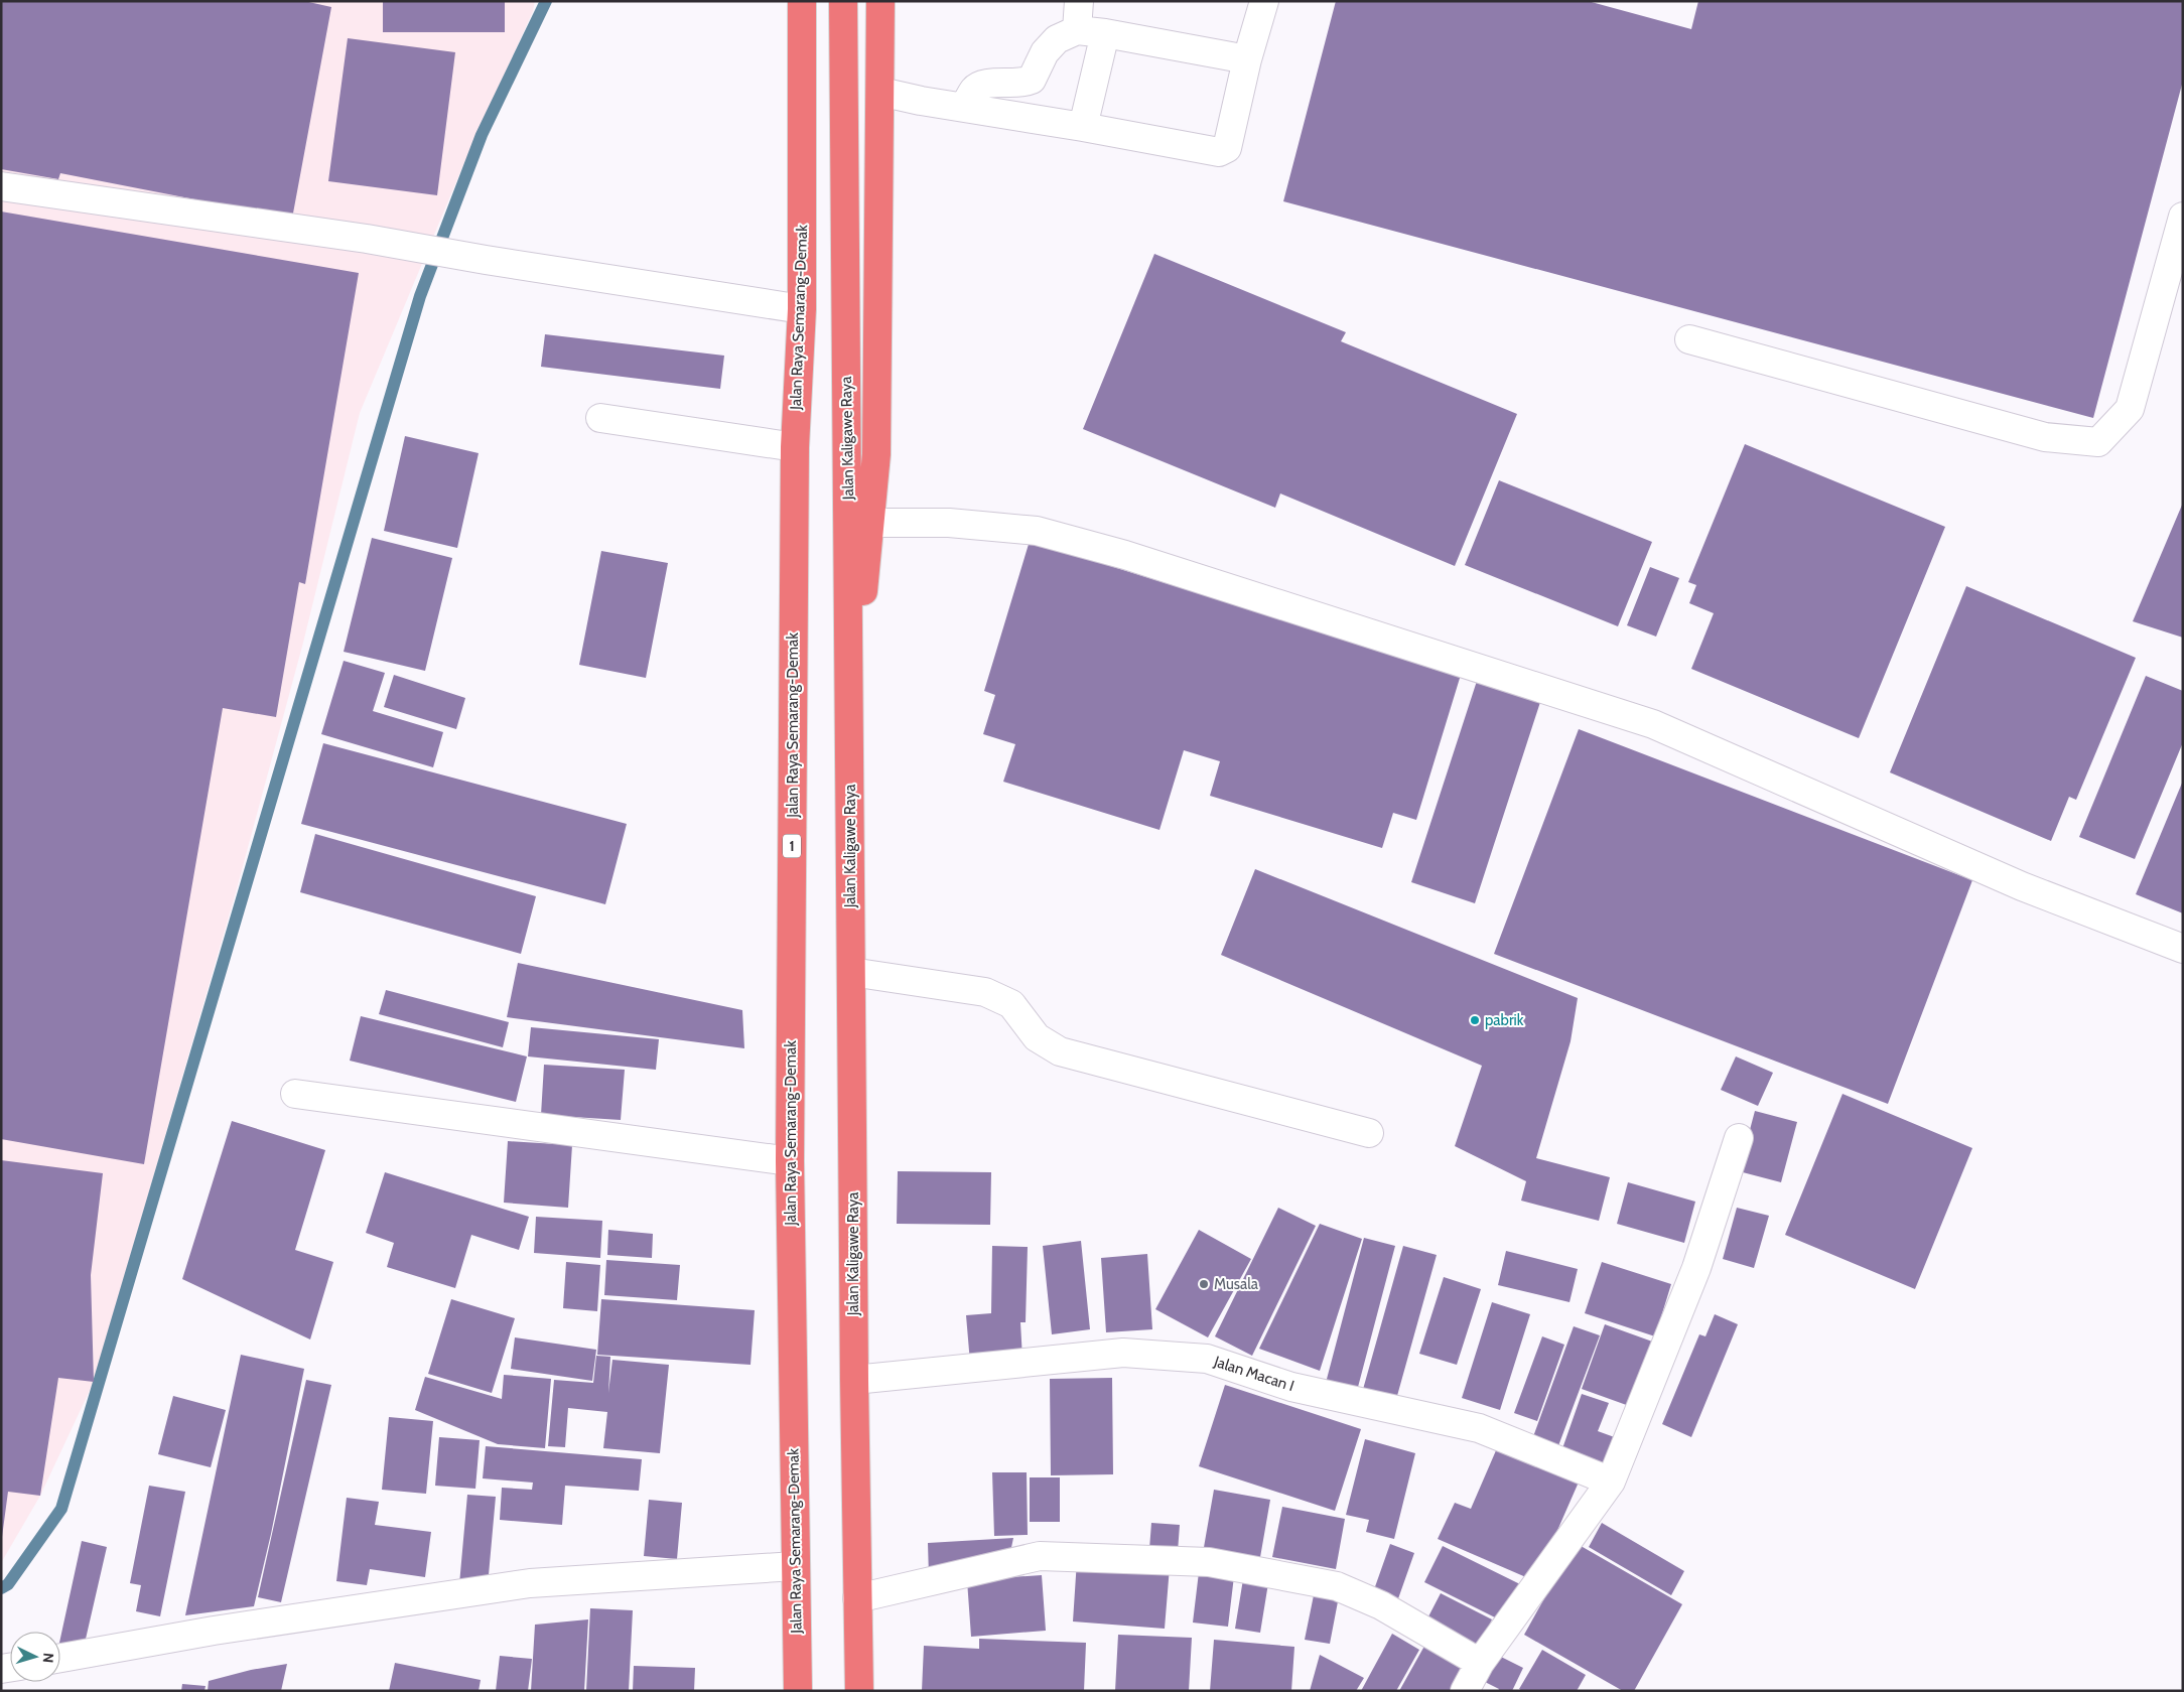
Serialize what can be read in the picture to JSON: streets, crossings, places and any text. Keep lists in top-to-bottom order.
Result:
{
  "streets": {
    "highway": ["Jalan Raya Semarang-Demak", "Jalan Kaligawe Raya", "1"],
    "street": ["Jalan Macan I"]
  },
  "crossings": [
    ["Jalan Kaligawe Raya", "Jalan Macan I"]
  ],
  "places": ["pabrik", "Musala"],
  "north": "right"
}
